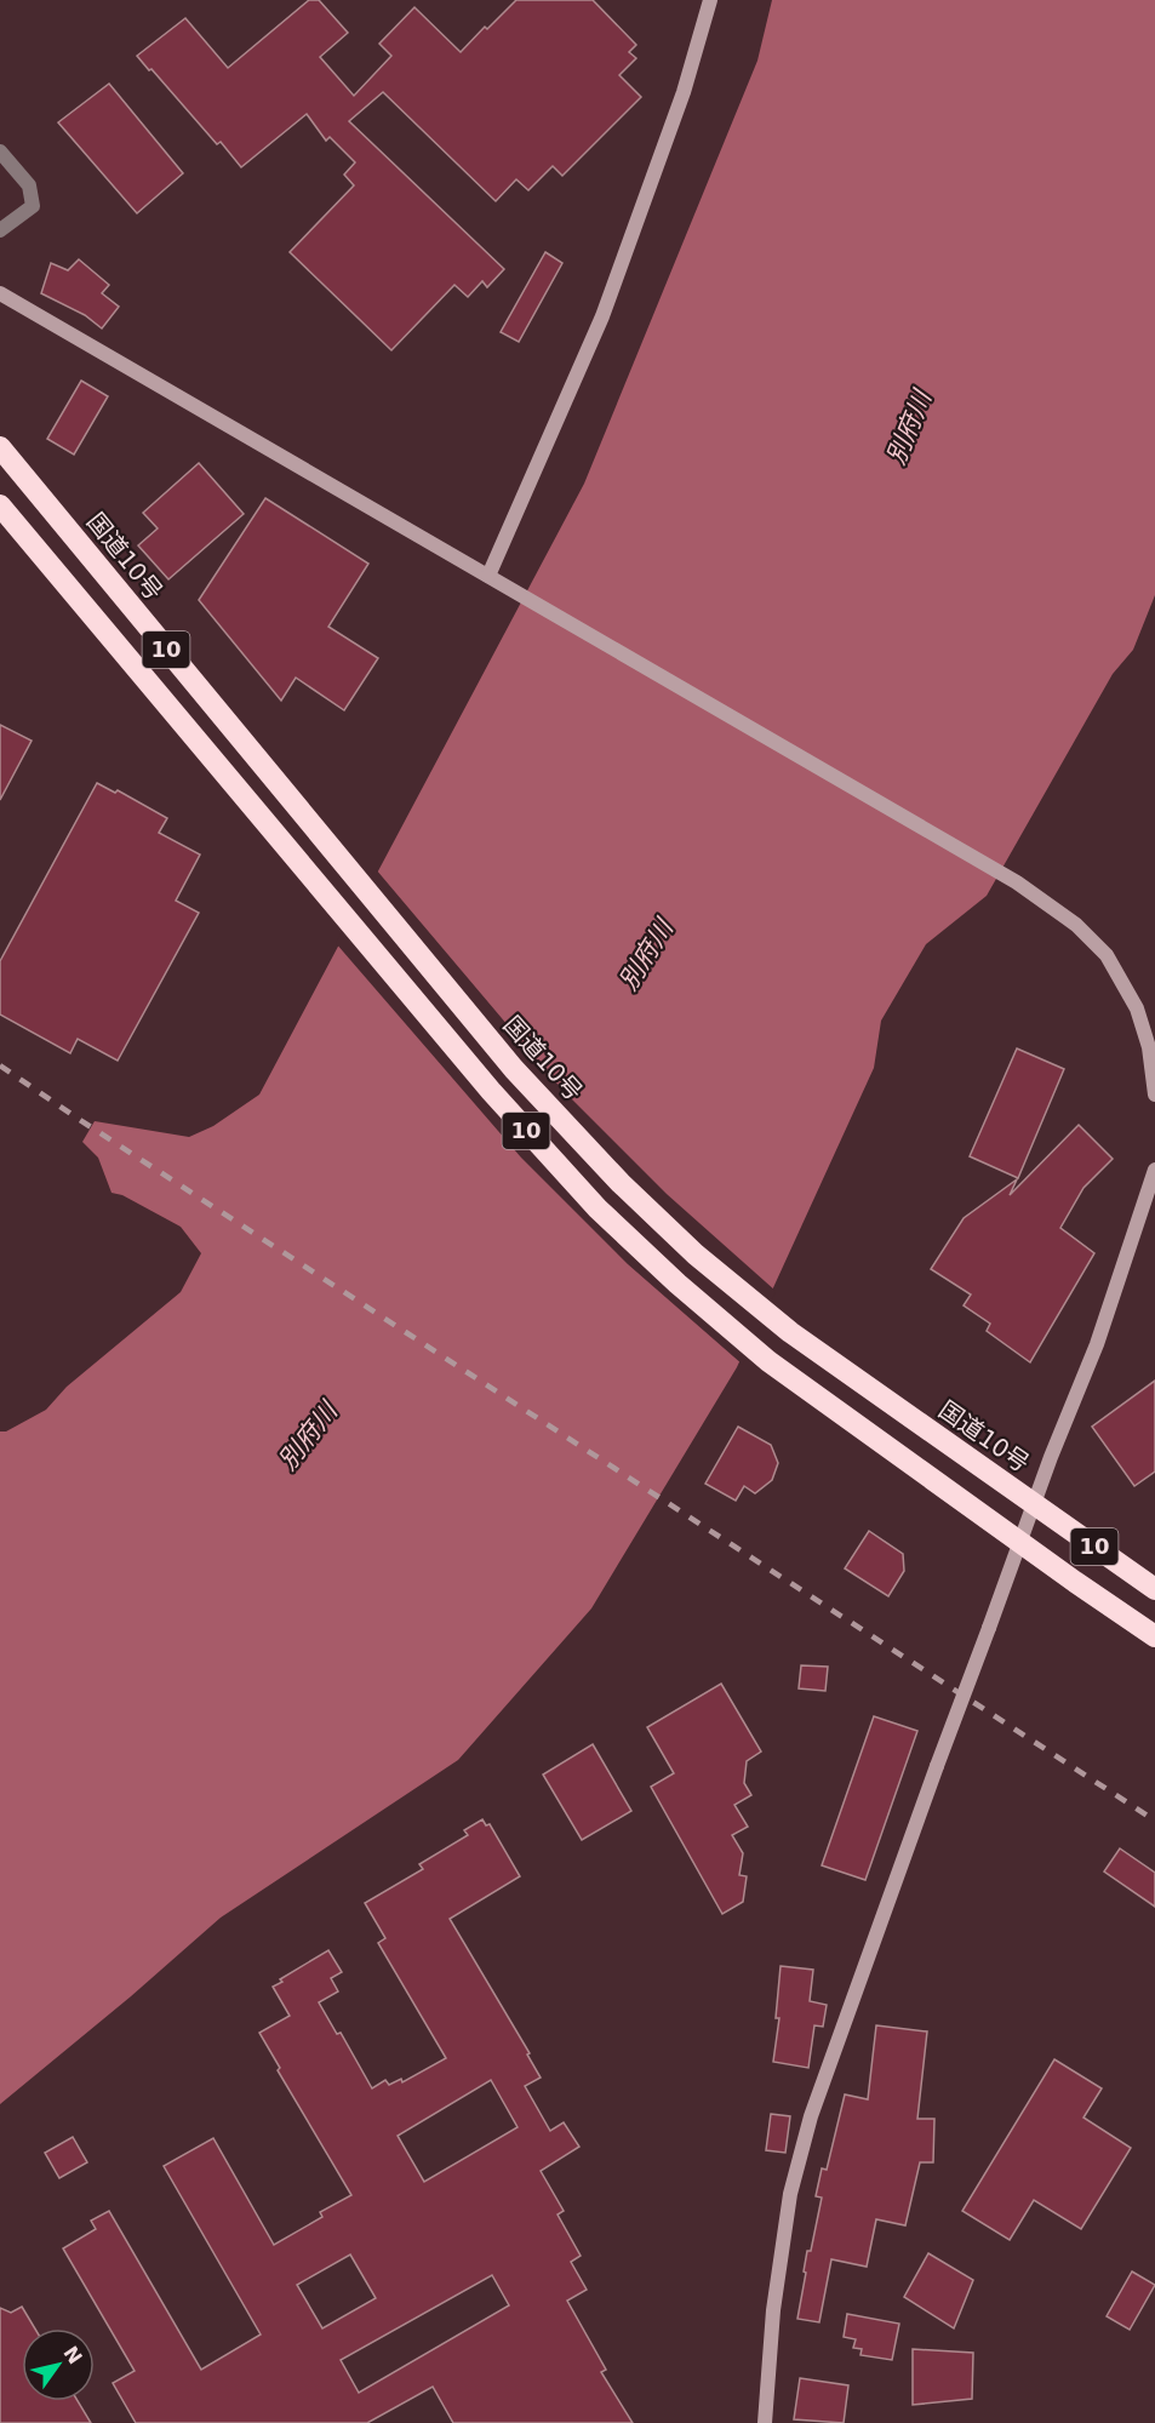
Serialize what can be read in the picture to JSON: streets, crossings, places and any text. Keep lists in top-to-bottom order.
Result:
{
  "streets": {
    "highway": ["国道10号", "10"]
  },
  "water": ["別府川"],
  "north": "top right"
}
